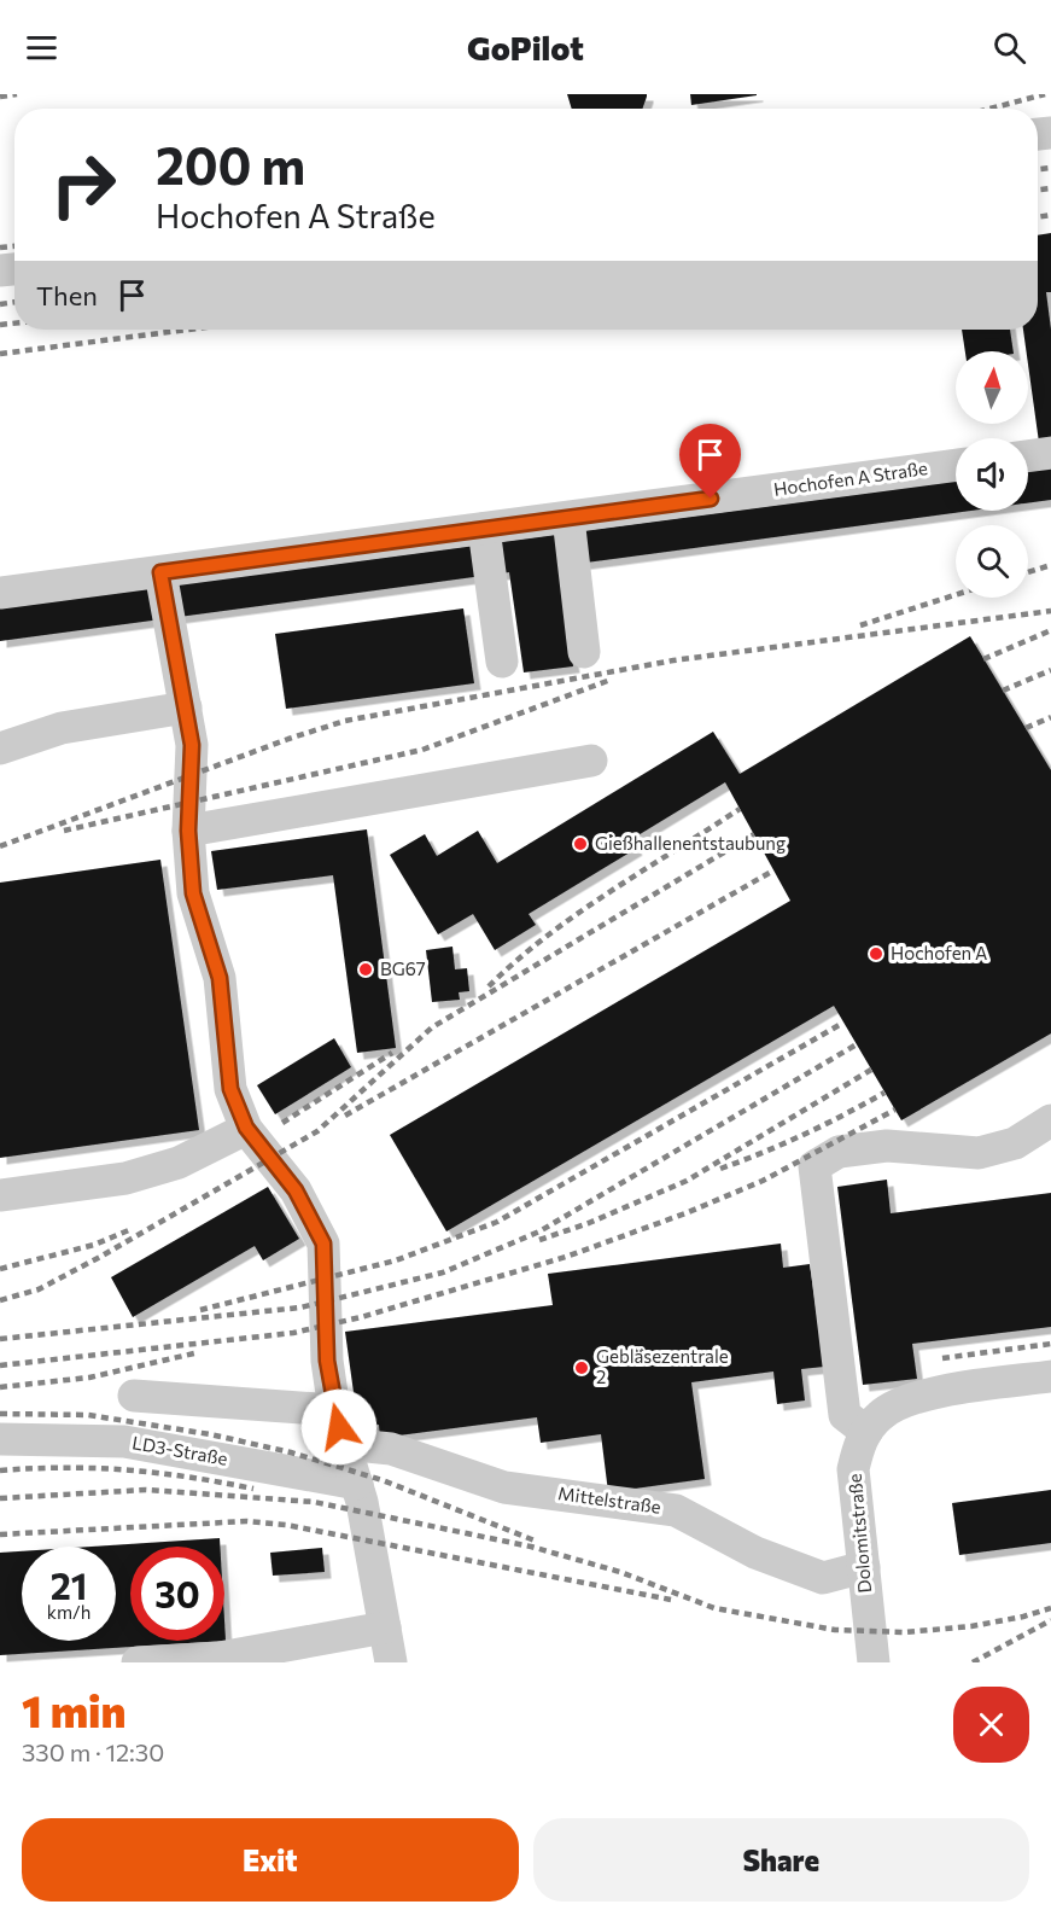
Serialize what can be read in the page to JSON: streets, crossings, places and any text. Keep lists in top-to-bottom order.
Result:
{
  "streets": {
    "street": [
      "Hochofen A Straße",
      "LD3-Straße",
      "Mittelstraße",
      "Dolomitstraße"
    ]
  },
  "crossings": [
    ["Mittelstraße", "Dolomitstraße"]
  ],
  "places": [
    "Gießhallenentstaubung",
    "Hochofen A",
    "BG67",
    "Gebläsezentrale 2"
  ],
  "north": "top",
  "page": {
    "header": "GoPilot",
    "turn": ["200 m", "Hochofen A Straße"],
    "then": "Then",
    "speed": "21 km/h",
    "limit": "30",
    "heading": ["1 min", "330 m · 12:30"],
    "buttons": ["Exit", "Share"]
  }
}
